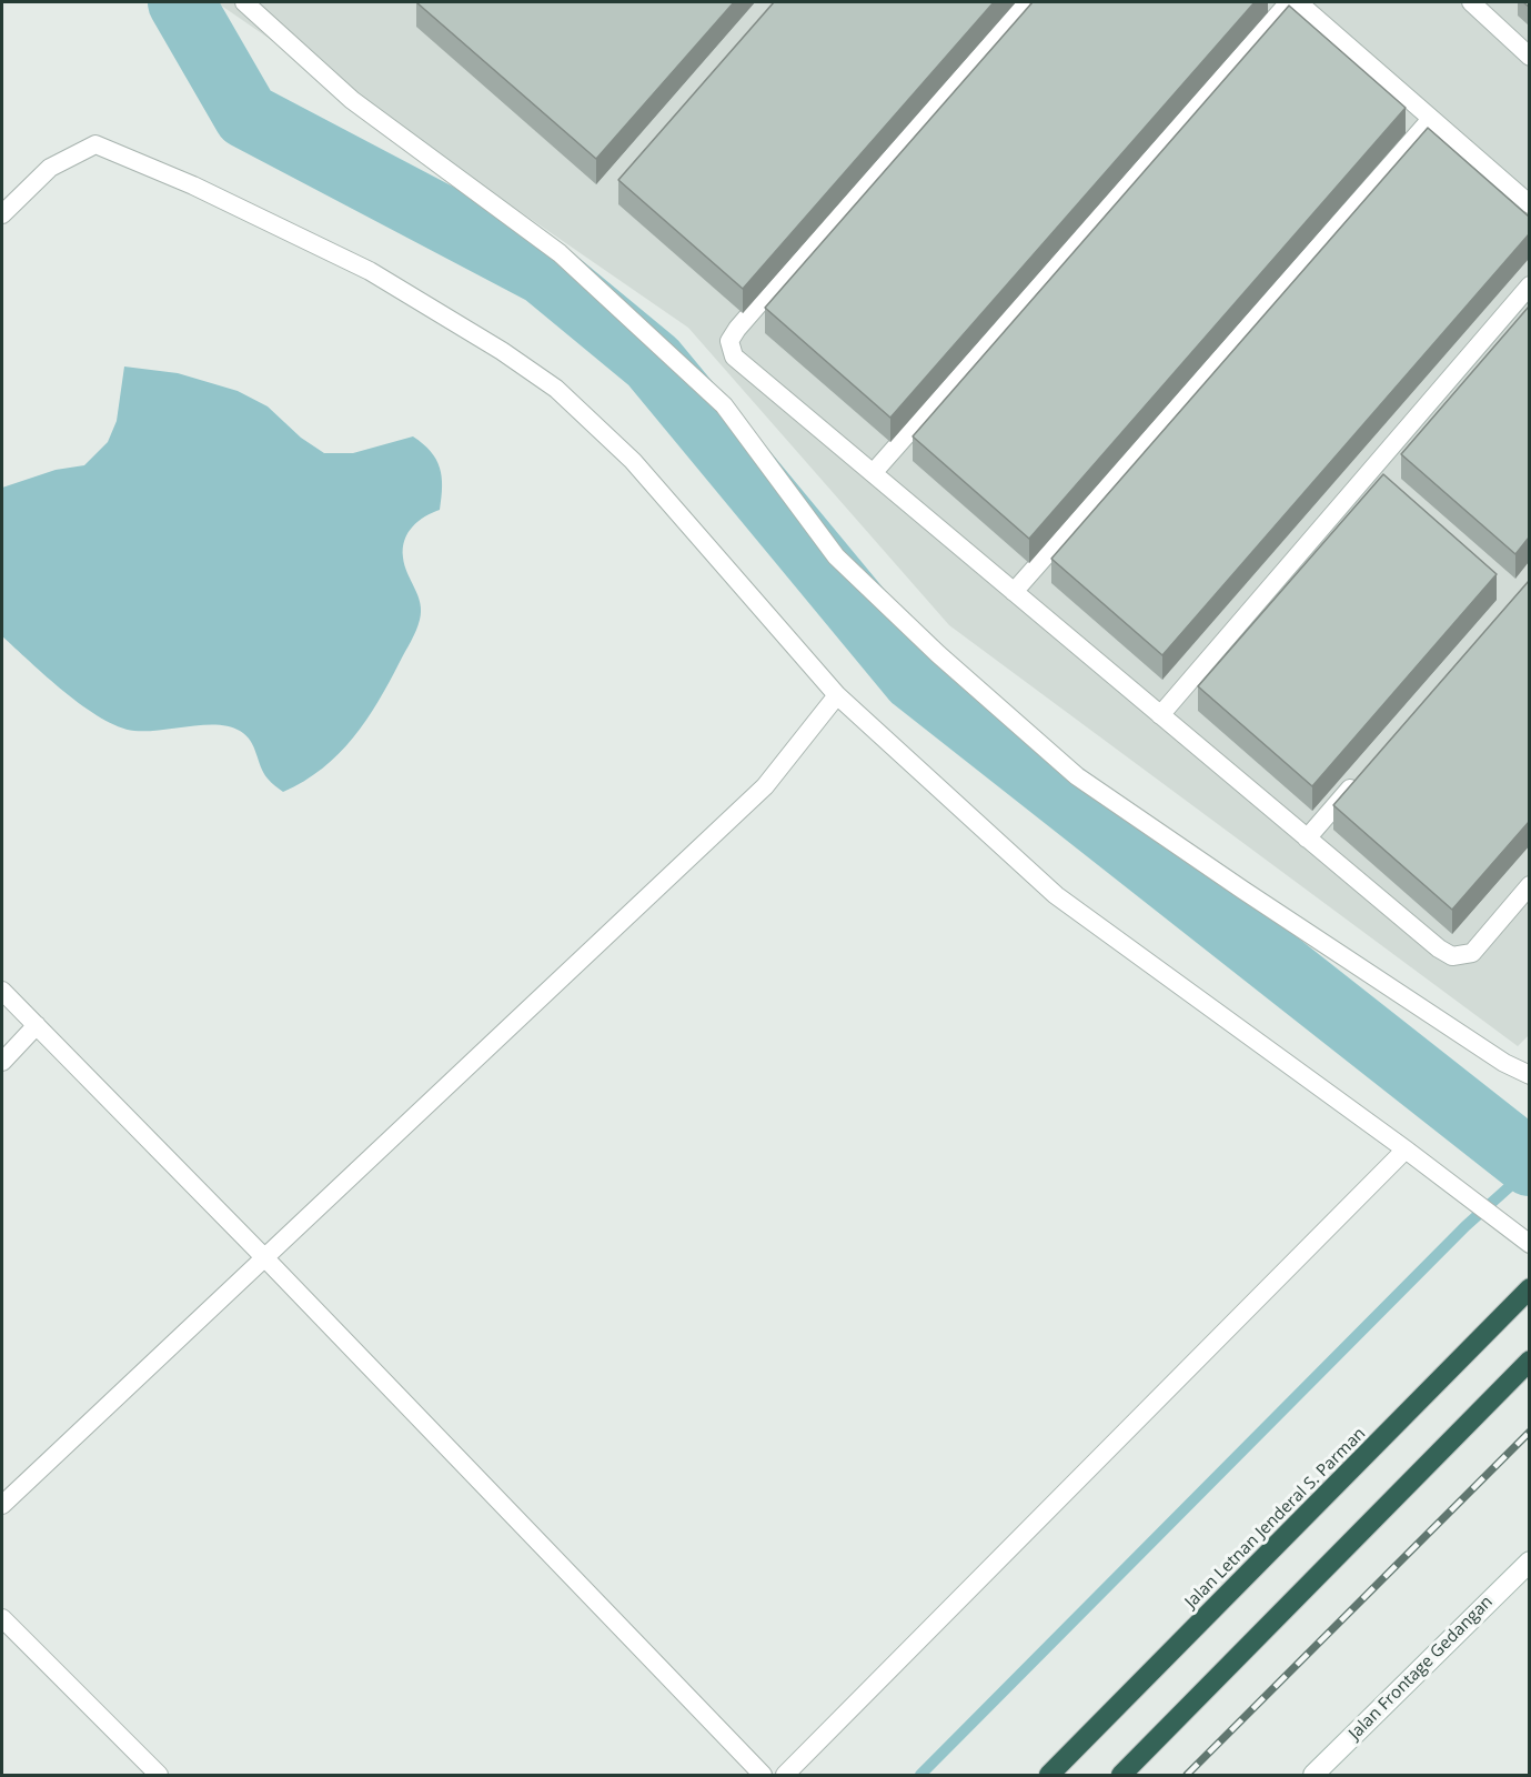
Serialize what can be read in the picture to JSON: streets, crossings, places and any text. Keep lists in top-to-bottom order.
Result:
{
  "streets": {
    "highway": ["Jalan Letnan Jenderal S. Parman"],
    "street": ["Jalan Frontage Gedangan"]
  }
}
